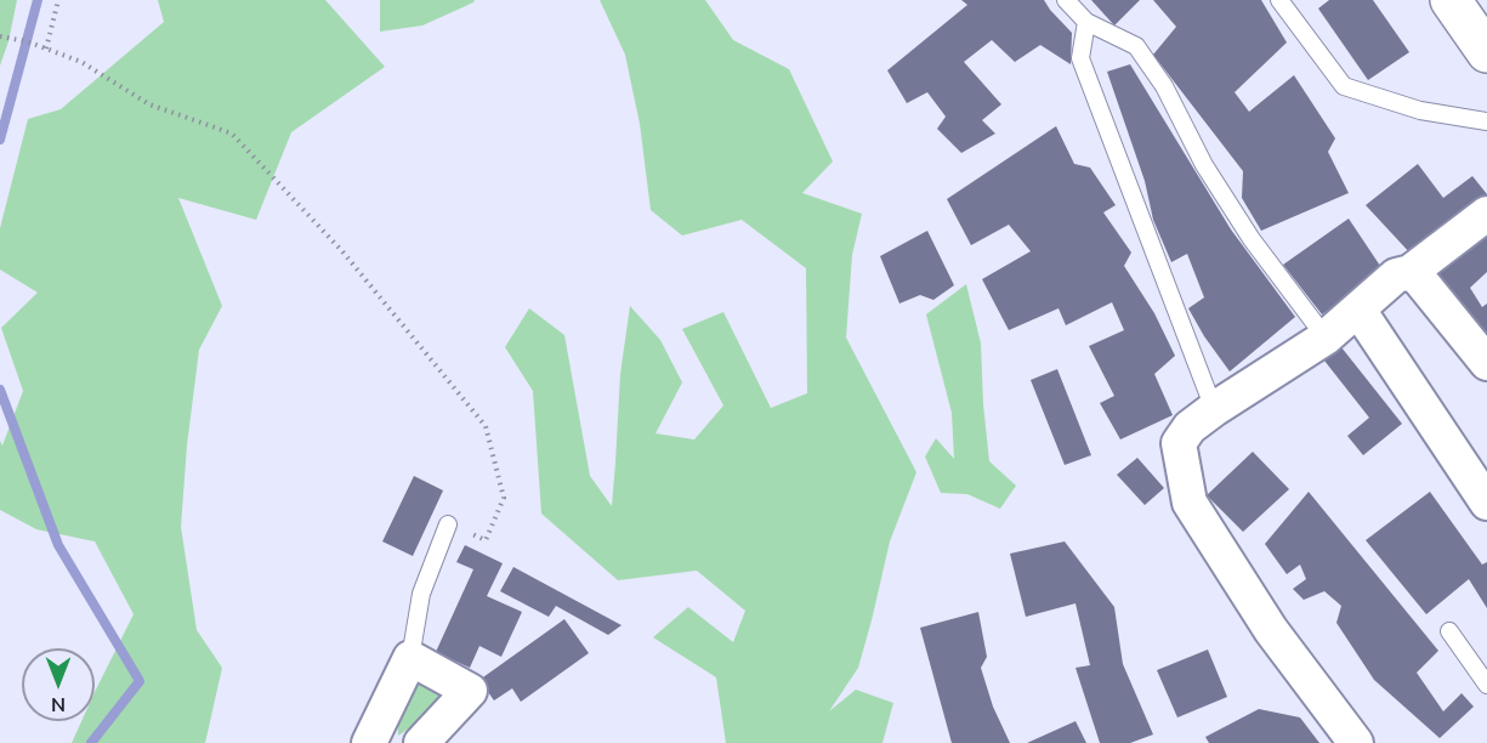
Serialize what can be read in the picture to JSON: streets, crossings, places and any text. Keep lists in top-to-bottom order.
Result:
{
  "north": "bottom"
}
